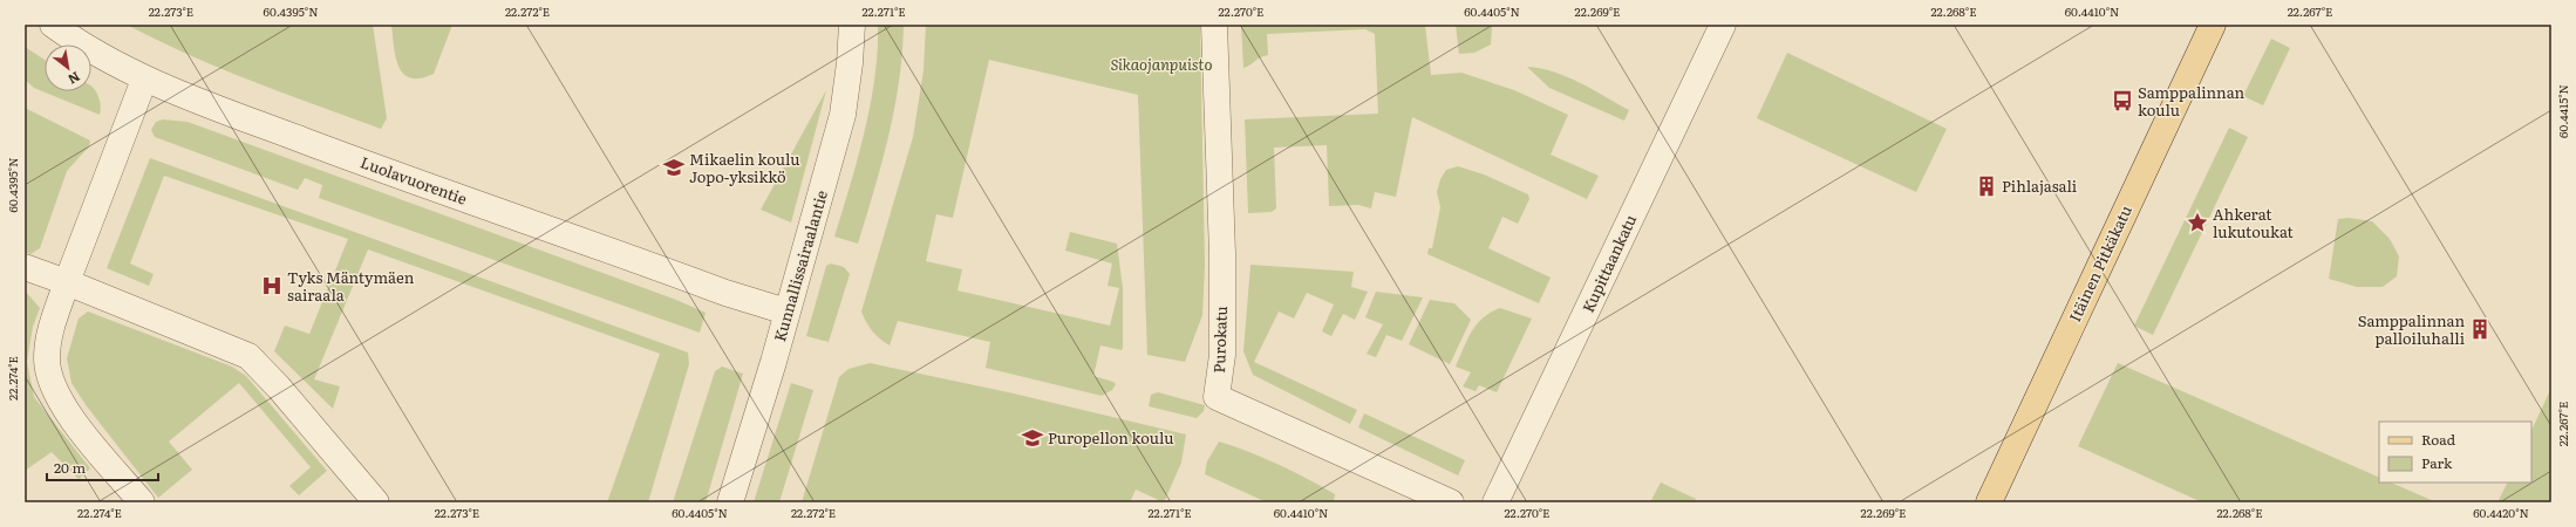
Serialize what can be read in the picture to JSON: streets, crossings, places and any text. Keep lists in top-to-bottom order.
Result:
{
  "streets": {
    "main road": ["Itäinen Pitkäkatu"],
    "street": [
      "Luolavuorentie",
      "Kupittaankatu",
      "Kunnallissairaalantie",
      "Purokatu"
    ]
  },
  "crossings": [
    ["Luolavuorentie", "Kunnallissairaalantie"]
  ],
  "parks": ["Sikaojanpuisto"],
  "places": {
    "bus stop": ["Samppalinnan koulu"],
    "school or university": ["Mikaelin koulu Jopo-yksikkö", "Puropellon koulu"],
    "building": ["Pihlajasali", "Samppalinnan palloiluhalli"],
    "place": ["Ahkerat lukutoukat"],
    "hospital": ["Tyks Mäntymäen sairaala"]
  },
  "legend": ["Road", "Park"],
  "scale_bar": "20 m",
  "north": "bottom right",
  "coordinates": [
    "22.273°E",
    "60.4395°N",
    "22.272°E",
    "22.271°E",
    "22.270°E",
    "60.4405°N",
    "22.269°E",
    "22.268°E",
    "60.4410°N",
    "22.267°E",
    "60.4415°N",
    "22.274°E",
    "60.4420°N"
  ]
}
